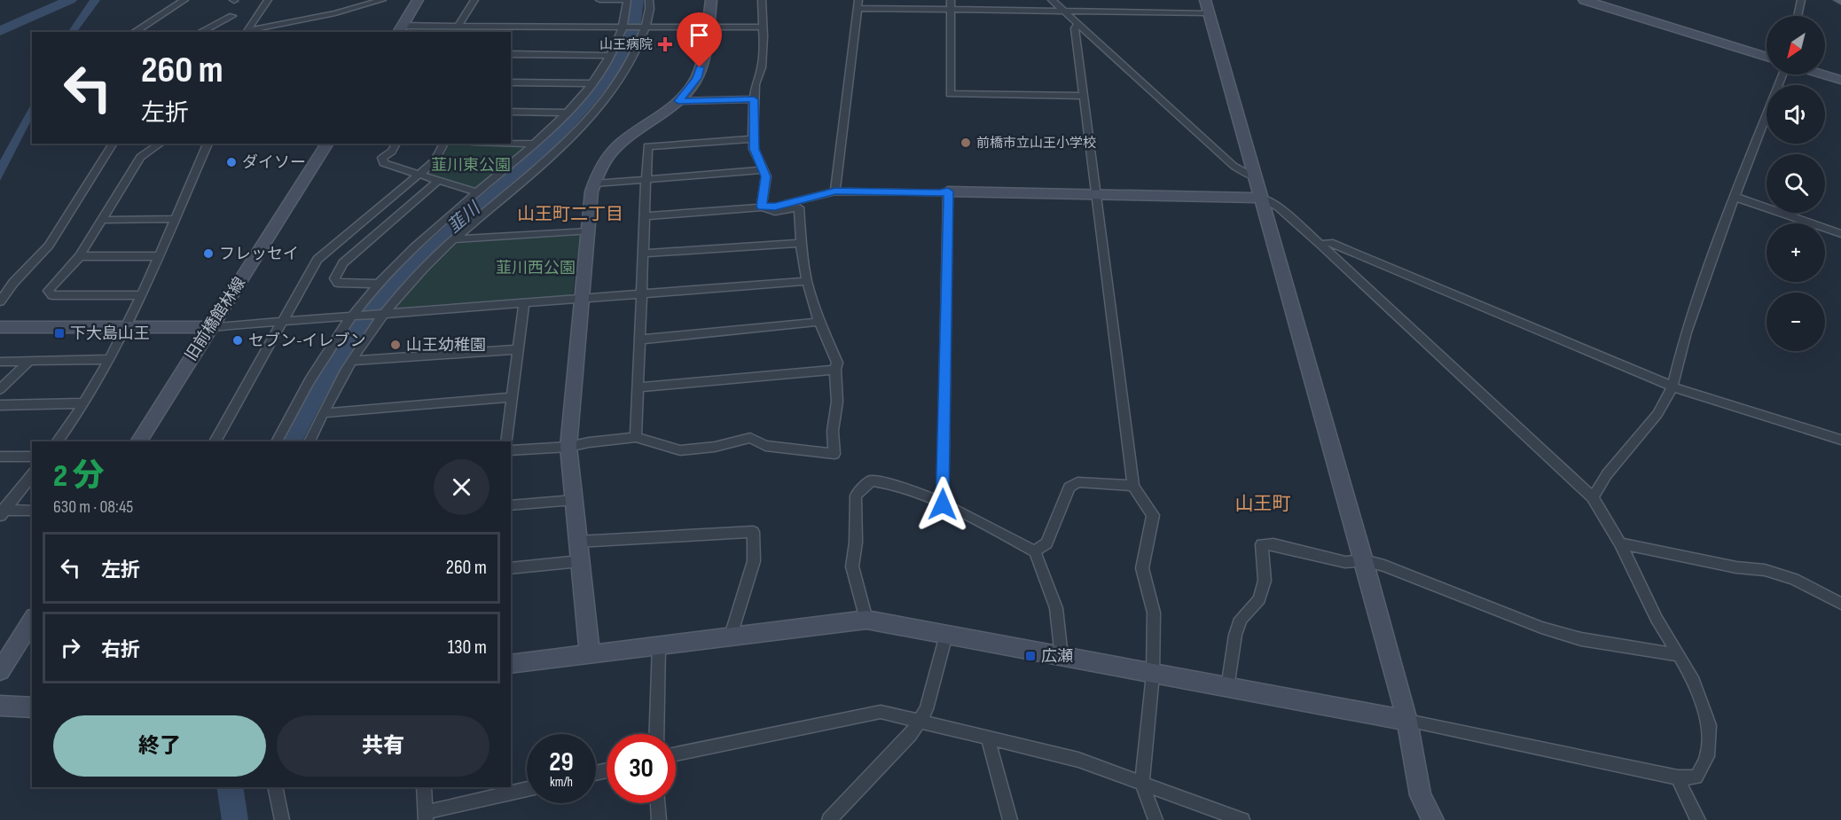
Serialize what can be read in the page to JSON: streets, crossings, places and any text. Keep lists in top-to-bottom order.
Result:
{
  "streets": {
    "street": ["旧前橋館林線"]
  },
  "districts": ["山王町二丁目", "山王町"],
  "water": ["韮川"],
  "parks": ["韮川東公園", "韮川西公園"],
  "places": {
    "health": ["山王病院"],
    "other": [
      "前橋市立山王小学校",
      "ダイソー",
      "フレッセイ",
      "セブン-イレブン",
      "山王幼稚園"
    ],
    "transit": ["下大島山王", "広瀬"]
  },
  "north": "bottom left",
  "page": {
    "map_buttons": ["+", "−"],
    "turn": ["260 m", "左折"],
    "heading": ["2 分", "630 m · 08:45"],
    "list": [
      {
        "name": "左折",
        "value": "260 m"
      },
      {
        "name": "右折",
        "value": "130 m"
      }
    ],
    "buttons": ["終了", "共有"],
    "speed": "29 km/h",
    "limit": "30"
  }
}
